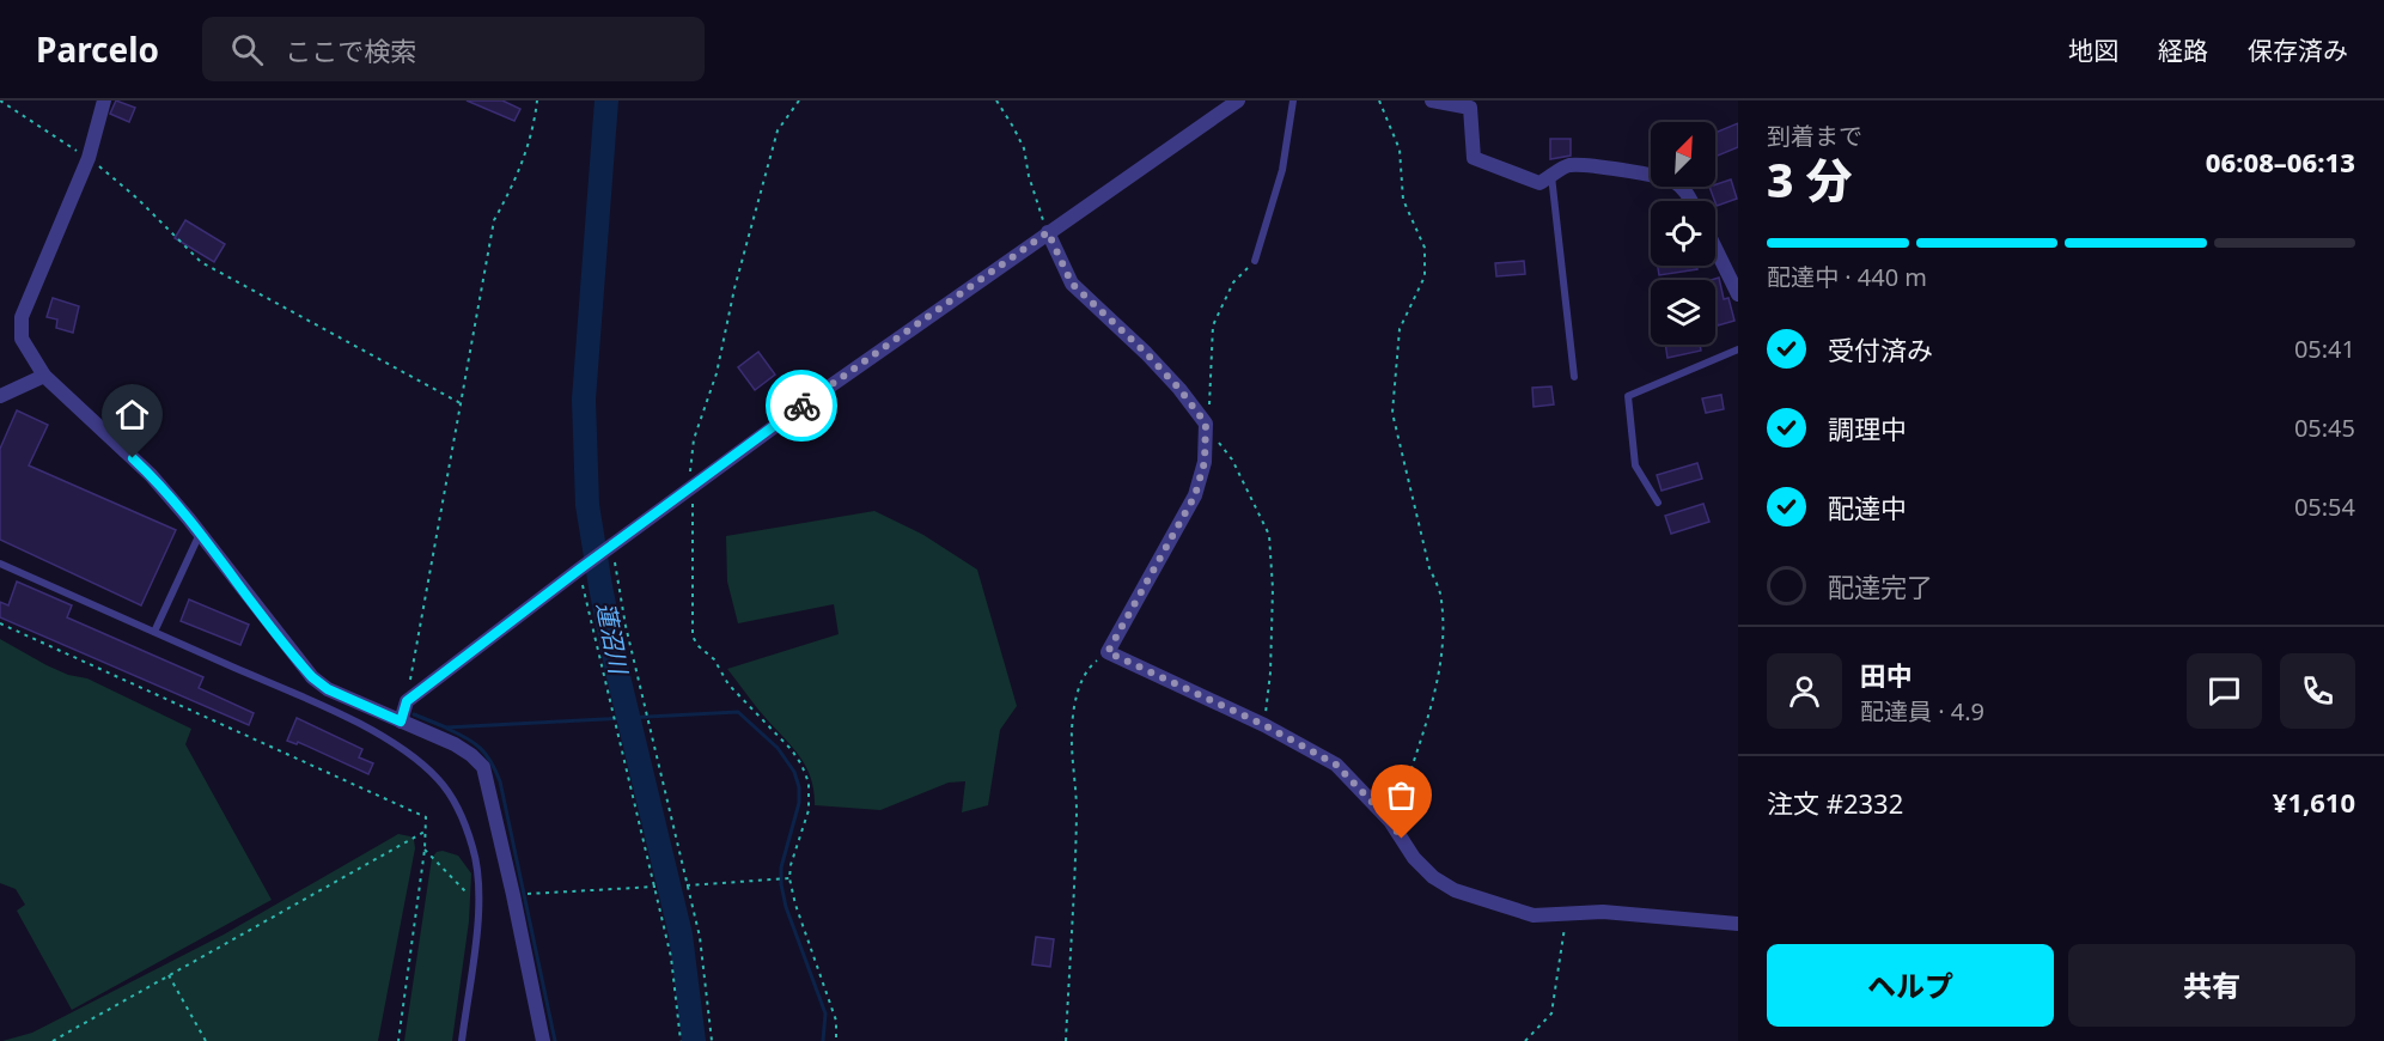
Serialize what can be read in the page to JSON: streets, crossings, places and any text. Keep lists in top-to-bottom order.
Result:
{
  "water": ["蓮沼川"],
  "north": "top right",
  "page": {
    "header": "Parcelo",
    "search": "ここで検索",
    "nav": ["地図", "経路", "保存済み"],
    "heading": ["3 分", "到着まで", "06:08–06:13"],
    "panel": [
      "田中",
      "配達員 · 4.9",
      "注文 #2332",
      "¥1,610"
    ],
    "bar": "配達中 · 440 m",
    "list": [
      ["受付済み", "05:41"],
      ["調理中", "05:45"],
      ["配達中", "05:54"],
      "配達完了"
    ],
    "buttons": ["ヘルプ", "共有"]
  }
}
